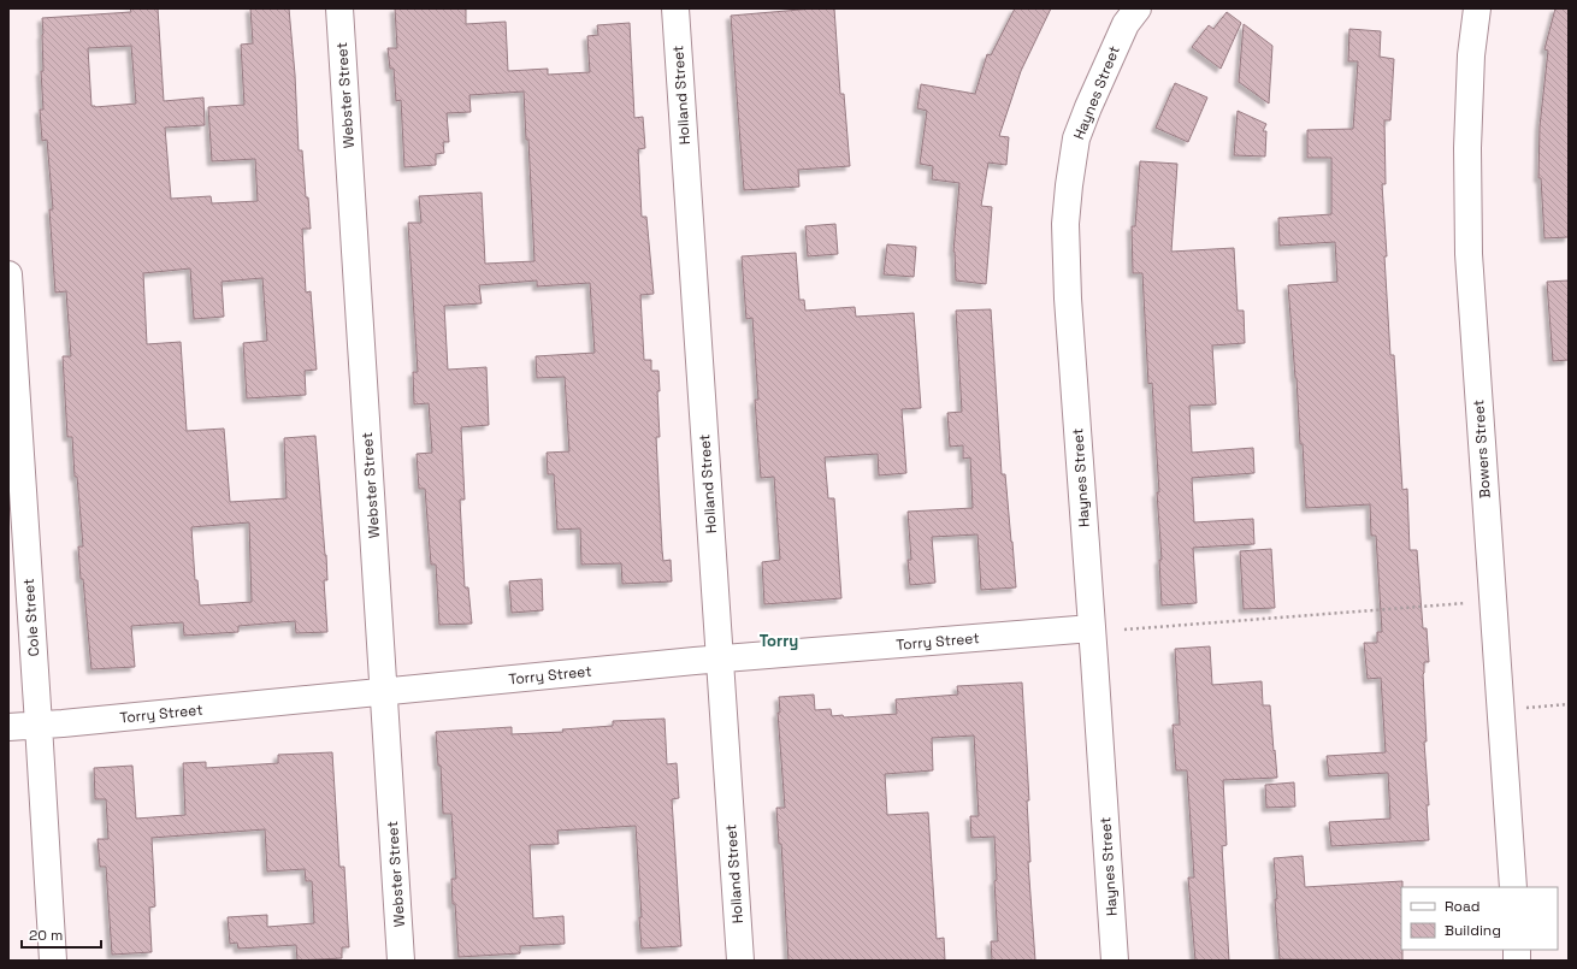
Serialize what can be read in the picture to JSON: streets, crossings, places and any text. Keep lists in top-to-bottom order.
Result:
{
  "streets": {
    "street": [
      "Haynes Street",
      "Webster Street",
      "Holland Street",
      "Bowers Street",
      "Cole Street",
      "Torry Street"
    ]
  },
  "crossings": [
    ["Haynes Street", "Torry Street"],
    ["Webster Street", "Torry Street"],
    ["Holland Street", "Torry Street"],
    ["Cole Street", "Torry Street"]
  ],
  "districts": ["Torry"],
  "legend": ["Road", "Building"],
  "scale_bar": "20 m"
}
